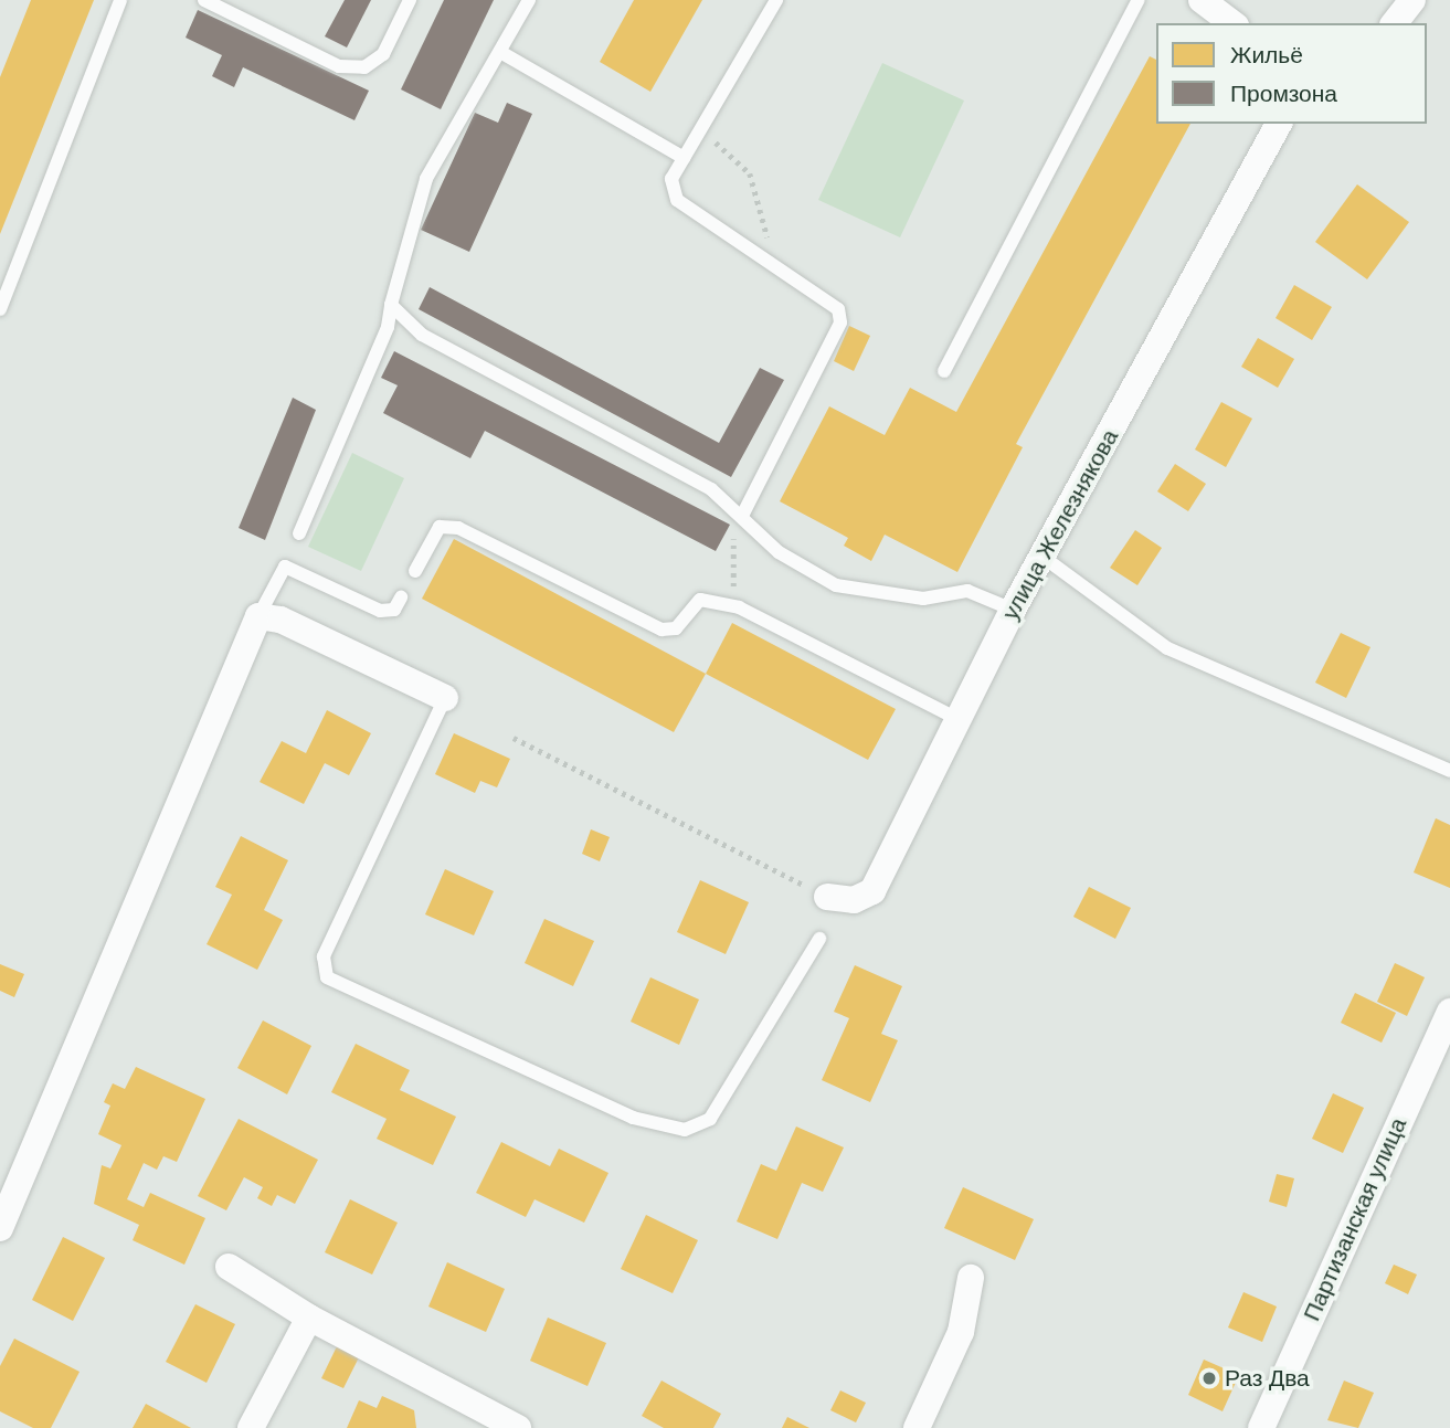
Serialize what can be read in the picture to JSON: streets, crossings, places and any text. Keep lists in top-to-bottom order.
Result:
{
  "streets": {
    "street": ["улица Железнякова", "Партизанская улица"]
  },
  "places": ["Раз Два"],
  "legend": ["Жильё", "Промзона"]
}
